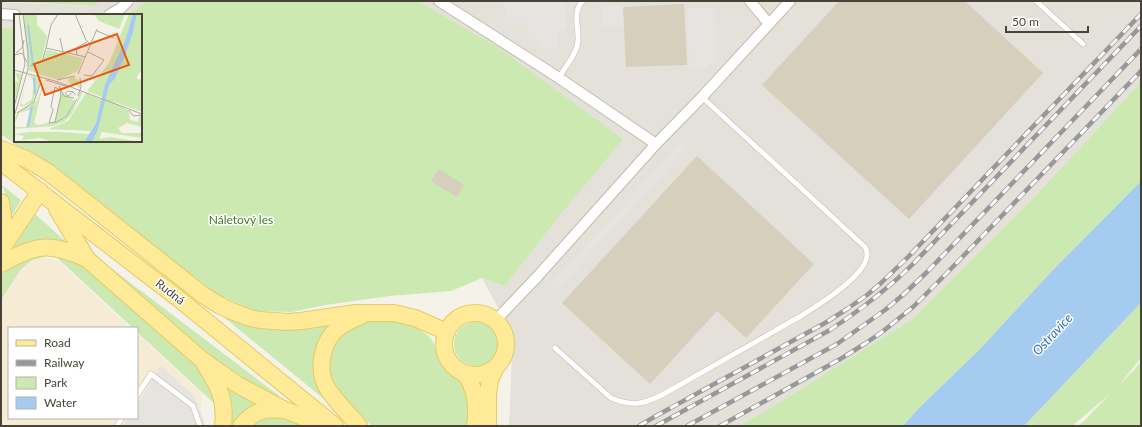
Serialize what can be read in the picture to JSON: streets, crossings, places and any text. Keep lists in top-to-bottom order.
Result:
{
  "streets": {
    "main road": ["Rudná"]
  },
  "water": ["Ostravice"],
  "parks": ["Náletový les"],
  "legend": [
    "Road",
    "Railway",
    "Park",
    "Water"
  ],
  "scale_bar": "50 m"
}
